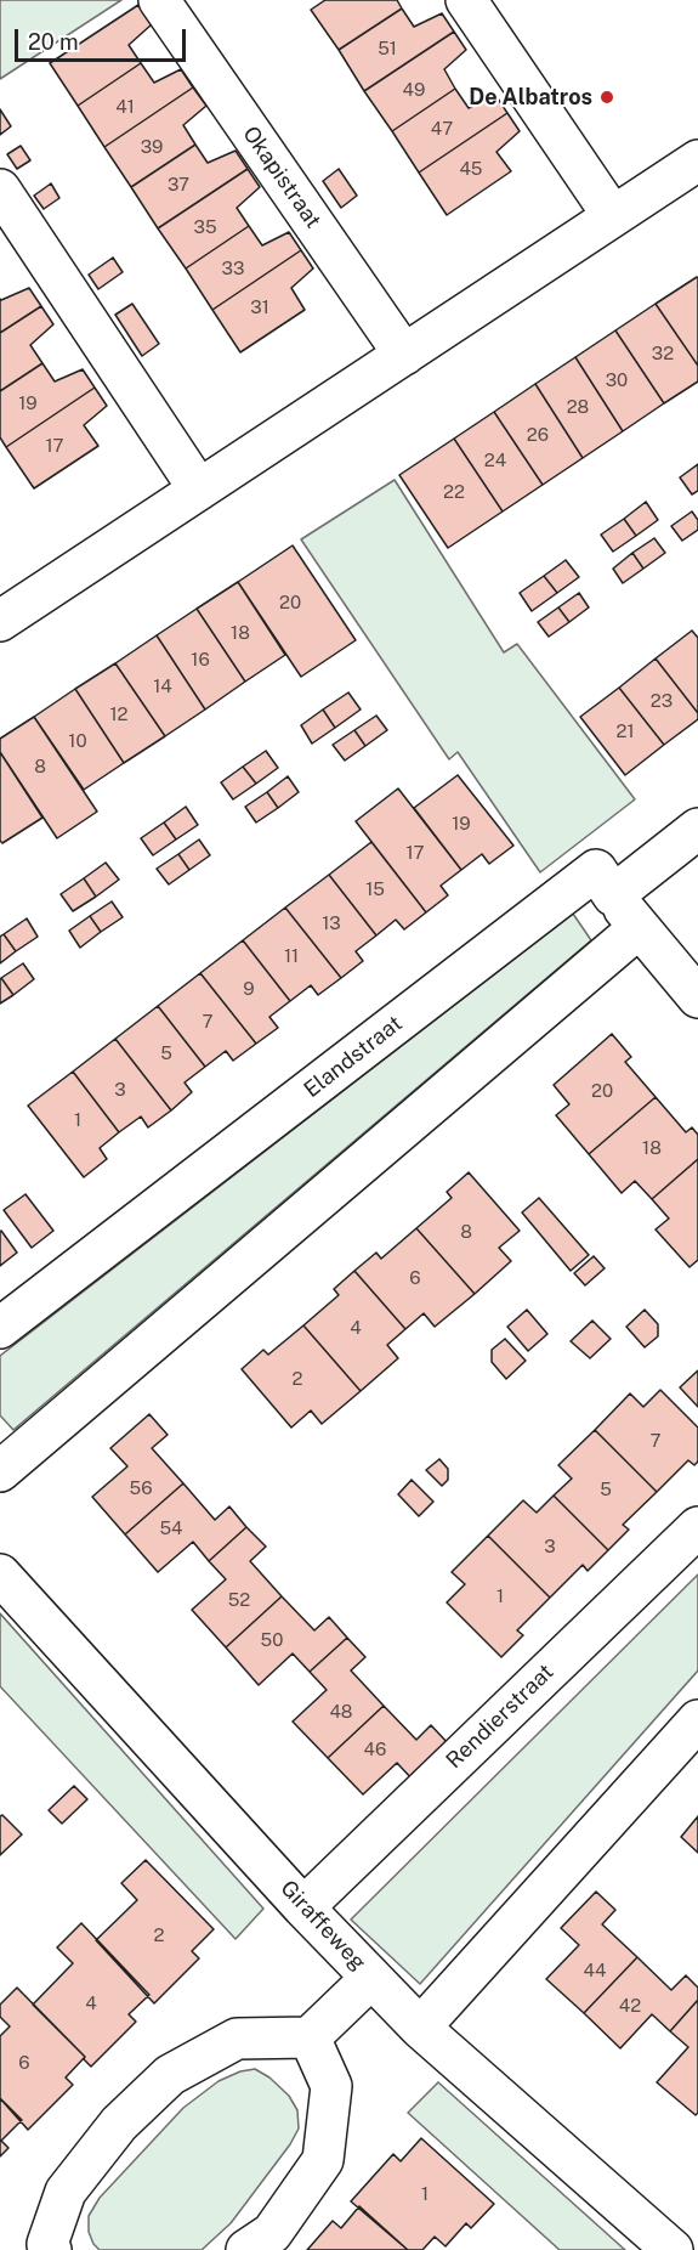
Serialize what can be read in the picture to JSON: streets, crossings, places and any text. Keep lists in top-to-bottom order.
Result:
{
  "streets": {
    "street": [
      "Okapistraat",
      "Elandstraat",
      "Rendierstraat",
      "Giraffeweg"
    ]
  },
  "crossings": [
    ["Rendierstraat", "Giraffeweg"]
  ],
  "places": ["De Albatros"],
  "house_numbers": [
    "51",
    "49",
    "41",
    "47",
    "39",
    "45",
    "37",
    "35",
    "33",
    "31",
    "32",
    "30",
    "19",
    "28",
    "26",
    "17",
    "24",
    "22",
    "20",
    "18",
    "16",
    "14",
    "23",
    "12",
    "21",
    "10",
    "8",
    "19",
    "17",
    "15",
    "13",
    "11",
    "9",
    "7",
    "5",
    "3",
    "20",
    "1",
    "18",
    "8",
    "6",
    "4",
    "2",
    "7",
    "56",
    "5",
    "54",
    "3",
    "1",
    "52",
    "50",
    "48",
    "46",
    "2",
    "44",
    "4",
    "42",
    "6",
    "1"
  ],
  "scale_bar": "20 m"
}
